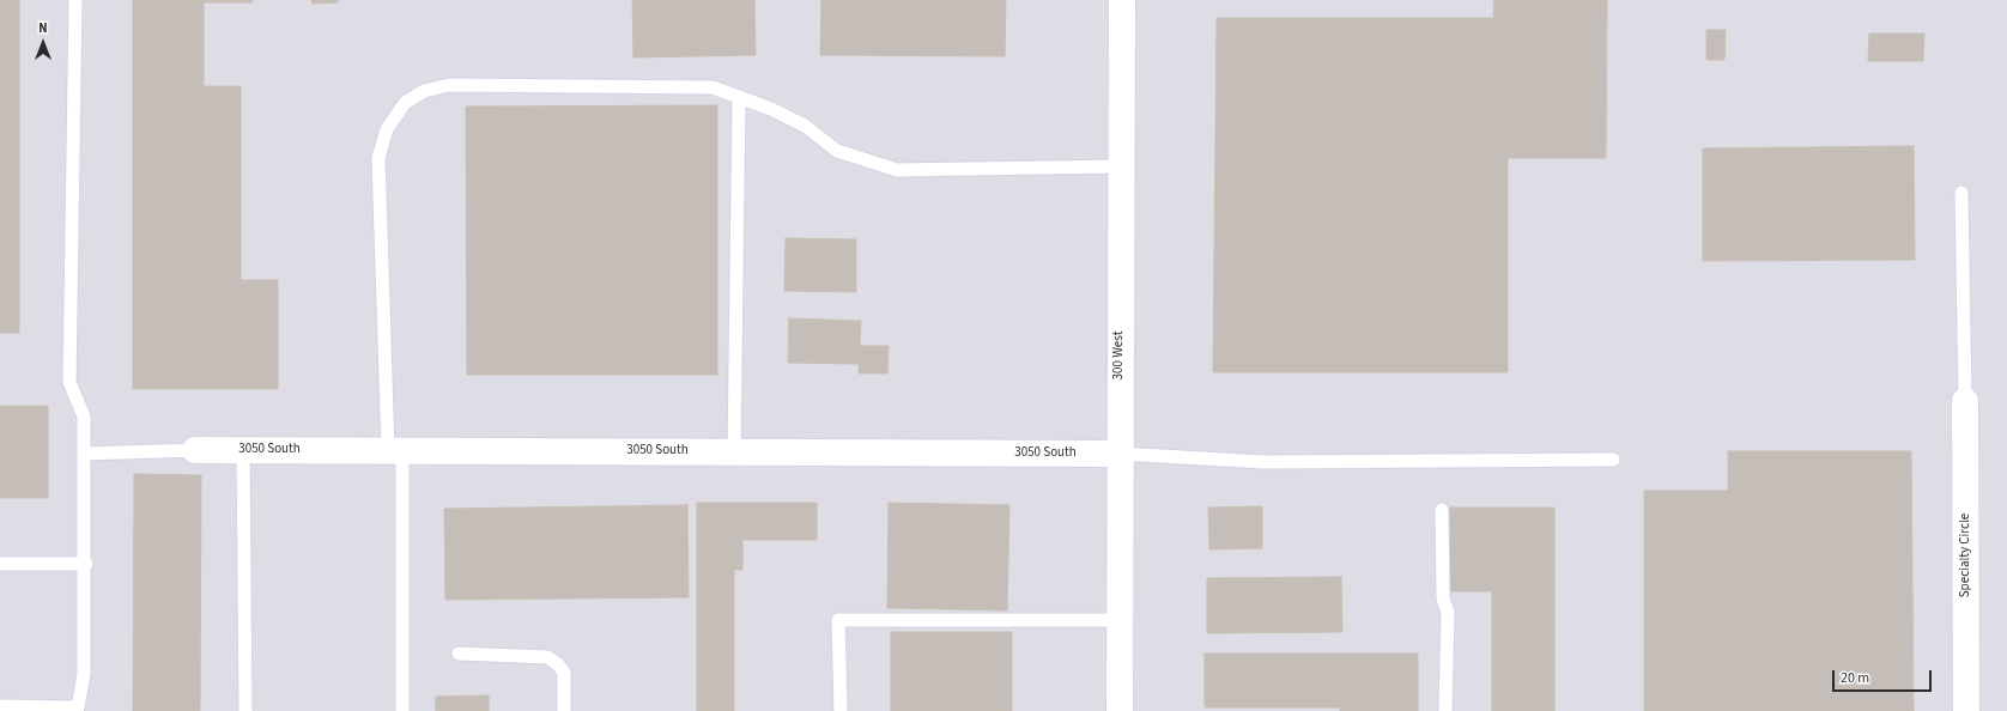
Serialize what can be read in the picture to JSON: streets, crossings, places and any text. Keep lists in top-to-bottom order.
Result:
{
  "streets": {
    "street": ["300 West", "3050 South", "Specialty Circle"]
  },
  "crossings": [
    ["300 West", "3050 South"]
  ],
  "scale_bar": "20 m",
  "north": "top"
}
